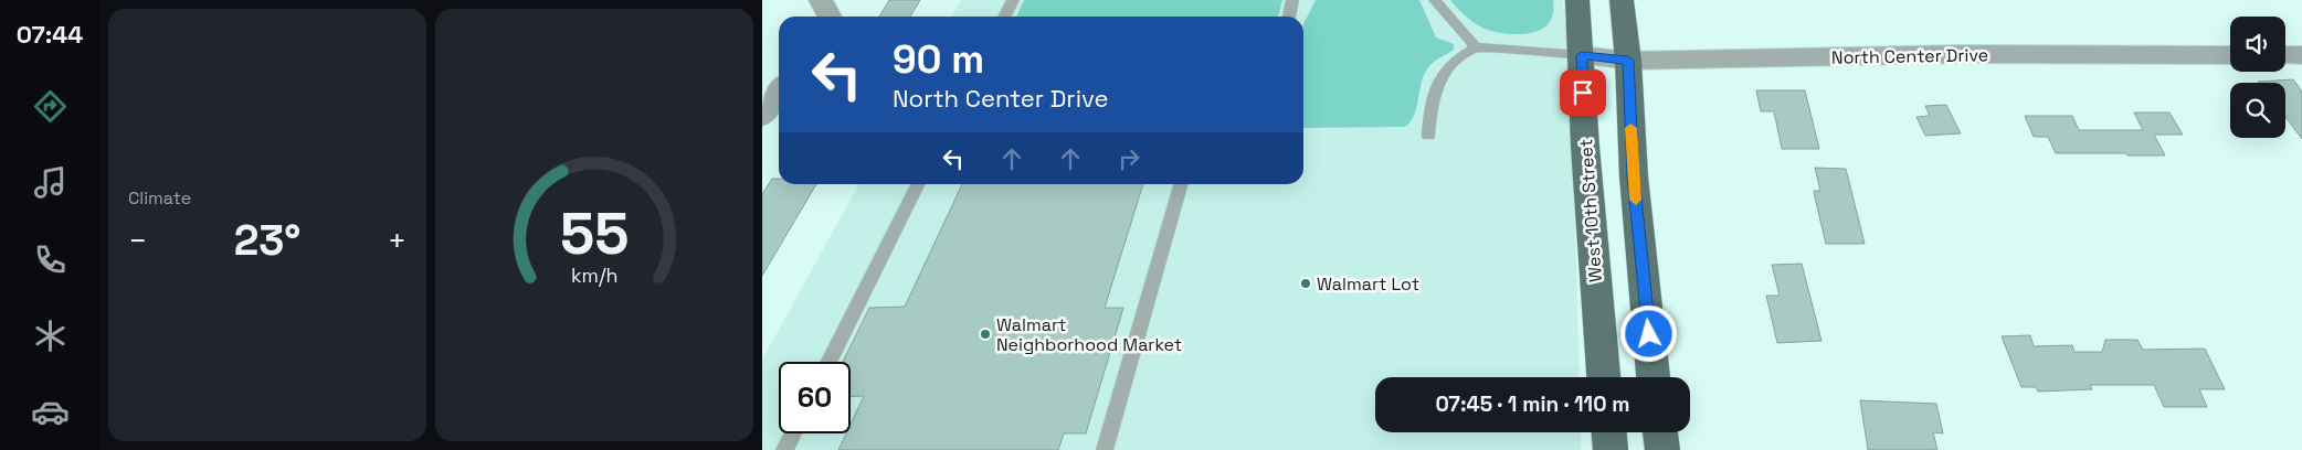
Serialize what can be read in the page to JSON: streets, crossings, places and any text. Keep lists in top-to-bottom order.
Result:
{
  "streets": {
    "main road": ["West 10th Street"],
    "street": ["North Center Drive"]
  },
  "crossings": [
    ["North Center Drive", "West 10th Street"]
  ],
  "places": ["Walmart Lot", "Walmart Neighborhood Market"],
  "page": {
    "tabs": "07:44",
    "tile": "Climate",
    "turn": ["90 m", "North Center Drive"],
    "heat": ["−", "23°", "+"],
    "limit": "60",
    "trip": "07:45 · 1 min · 110 m",
    "gauge": ["55", "km/h"]
  }
}
